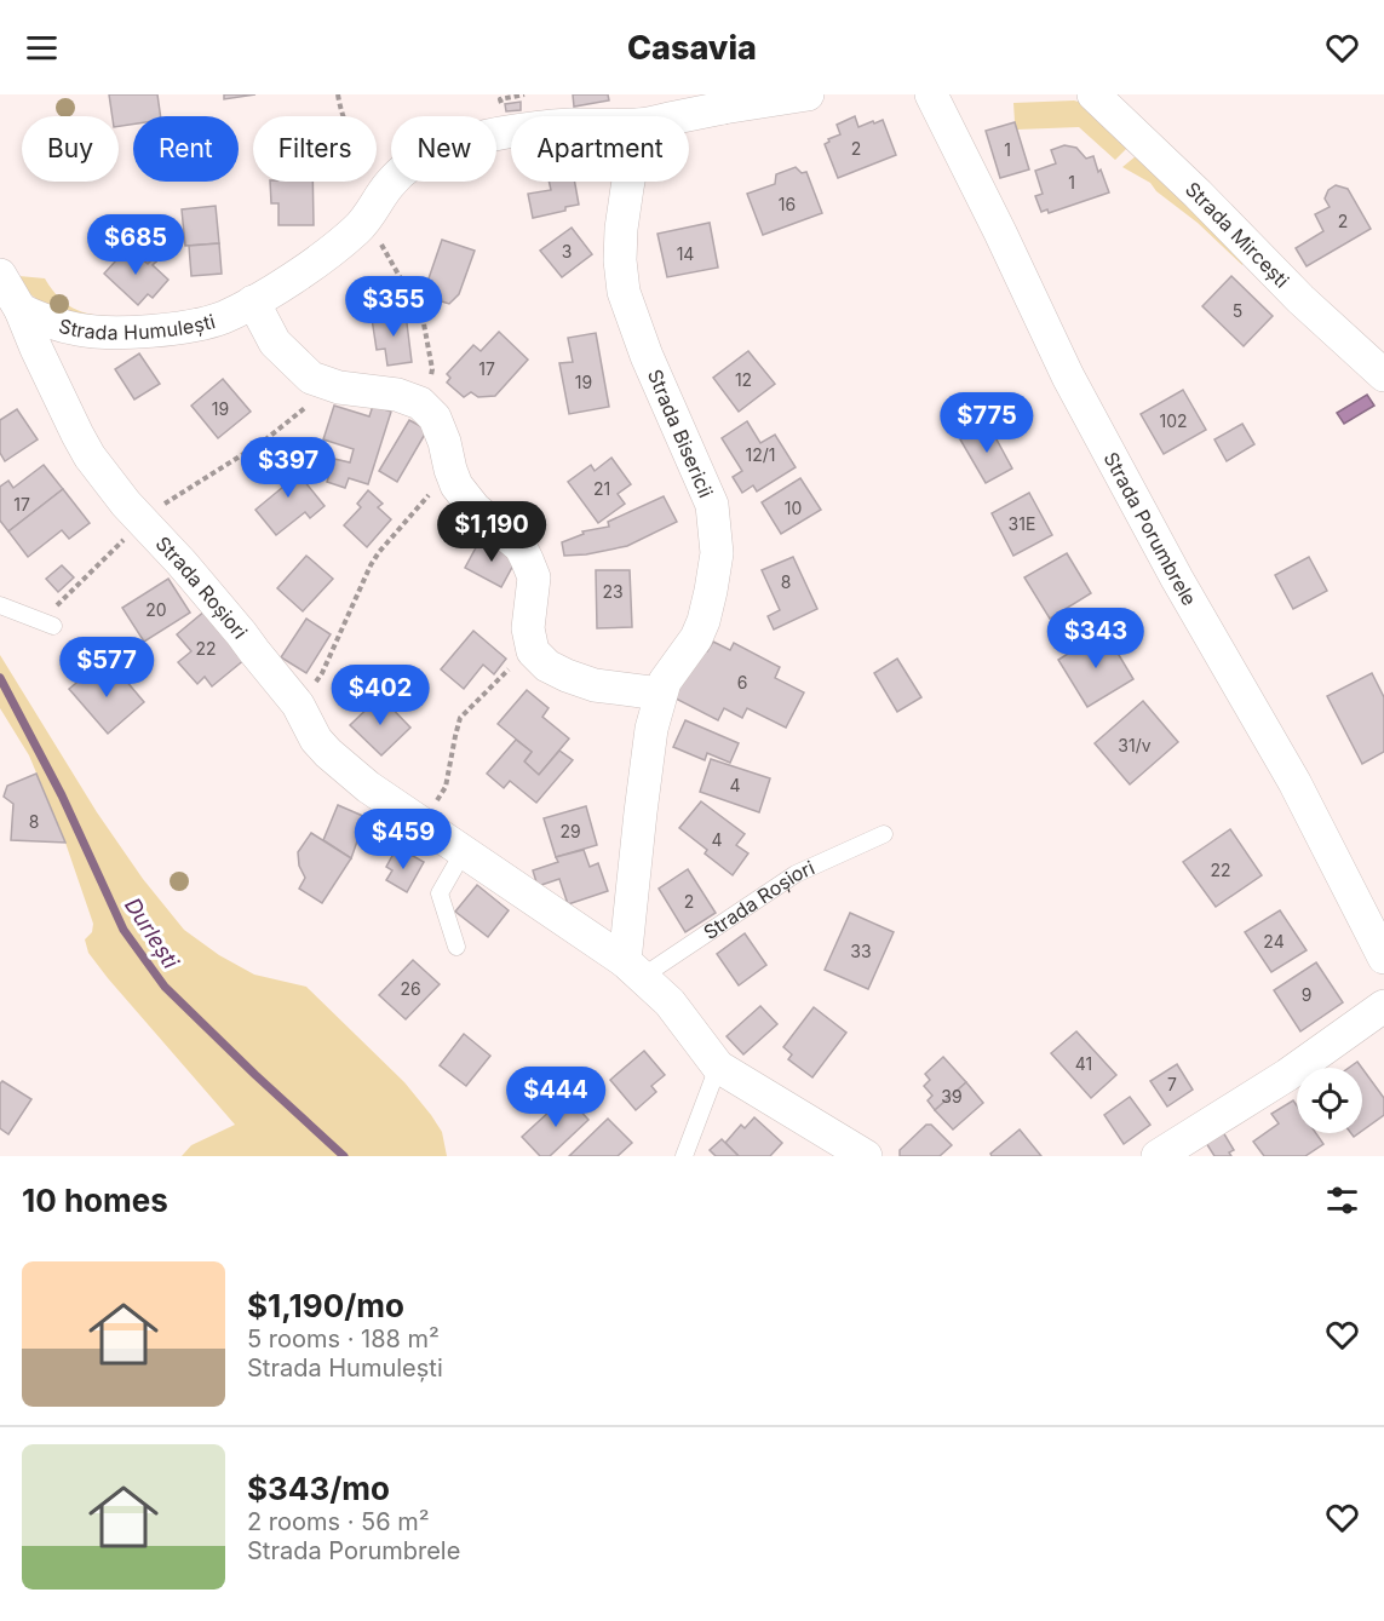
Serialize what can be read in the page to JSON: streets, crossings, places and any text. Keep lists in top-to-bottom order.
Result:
{
  "streets": {
    "street": [
      "Strada Mircești",
      "Strada Humulești",
      "Strada Bisericii",
      "Strada Porumbrele",
      "Strada Roșiori"
    ]
  },
  "crossings": [
    ["Strada Humulești", "Strada Roșiori"],
    ["Strada Bisericii", "Strada Roșiori"]
  ],
  "water": ["Durlești"],
  "house_numbers": [
    "2",
    "1",
    "1",
    "16",
    "2",
    "3",
    "14",
    "5",
    "17",
    "12",
    "19",
    "19",
    "102",
    "12/1",
    "21",
    "17",
    "10",
    "31E",
    "8",
    "23",
    "20",
    "22",
    "6",
    "31/v",
    "4",
    "8",
    "29",
    "4",
    "22",
    "2",
    "24",
    "33",
    "26",
    "9",
    "41",
    "7",
    "39"
  ],
  "page": {
    "header": "Casavia",
    "chip": [
      "Buy",
      "Rent",
      "Filters",
      "New",
      "Apartment"
    ],
    "price": [
      "$685",
      "$355",
      "$775",
      "$397",
      "$1,190",
      "$343",
      "$577",
      "$402",
      "$459",
      "$444"
    ],
    "heading": "10 homes",
    "list": [
      {
        "name": "$1,190/mo",
        "note": "5 rooms · 188 m² · Strada Humulești"
      },
      {
        "name": "$343/mo",
        "note": "2 rooms · 56 m² · Strada Porumbrele"
      }
    ]
  }
}
